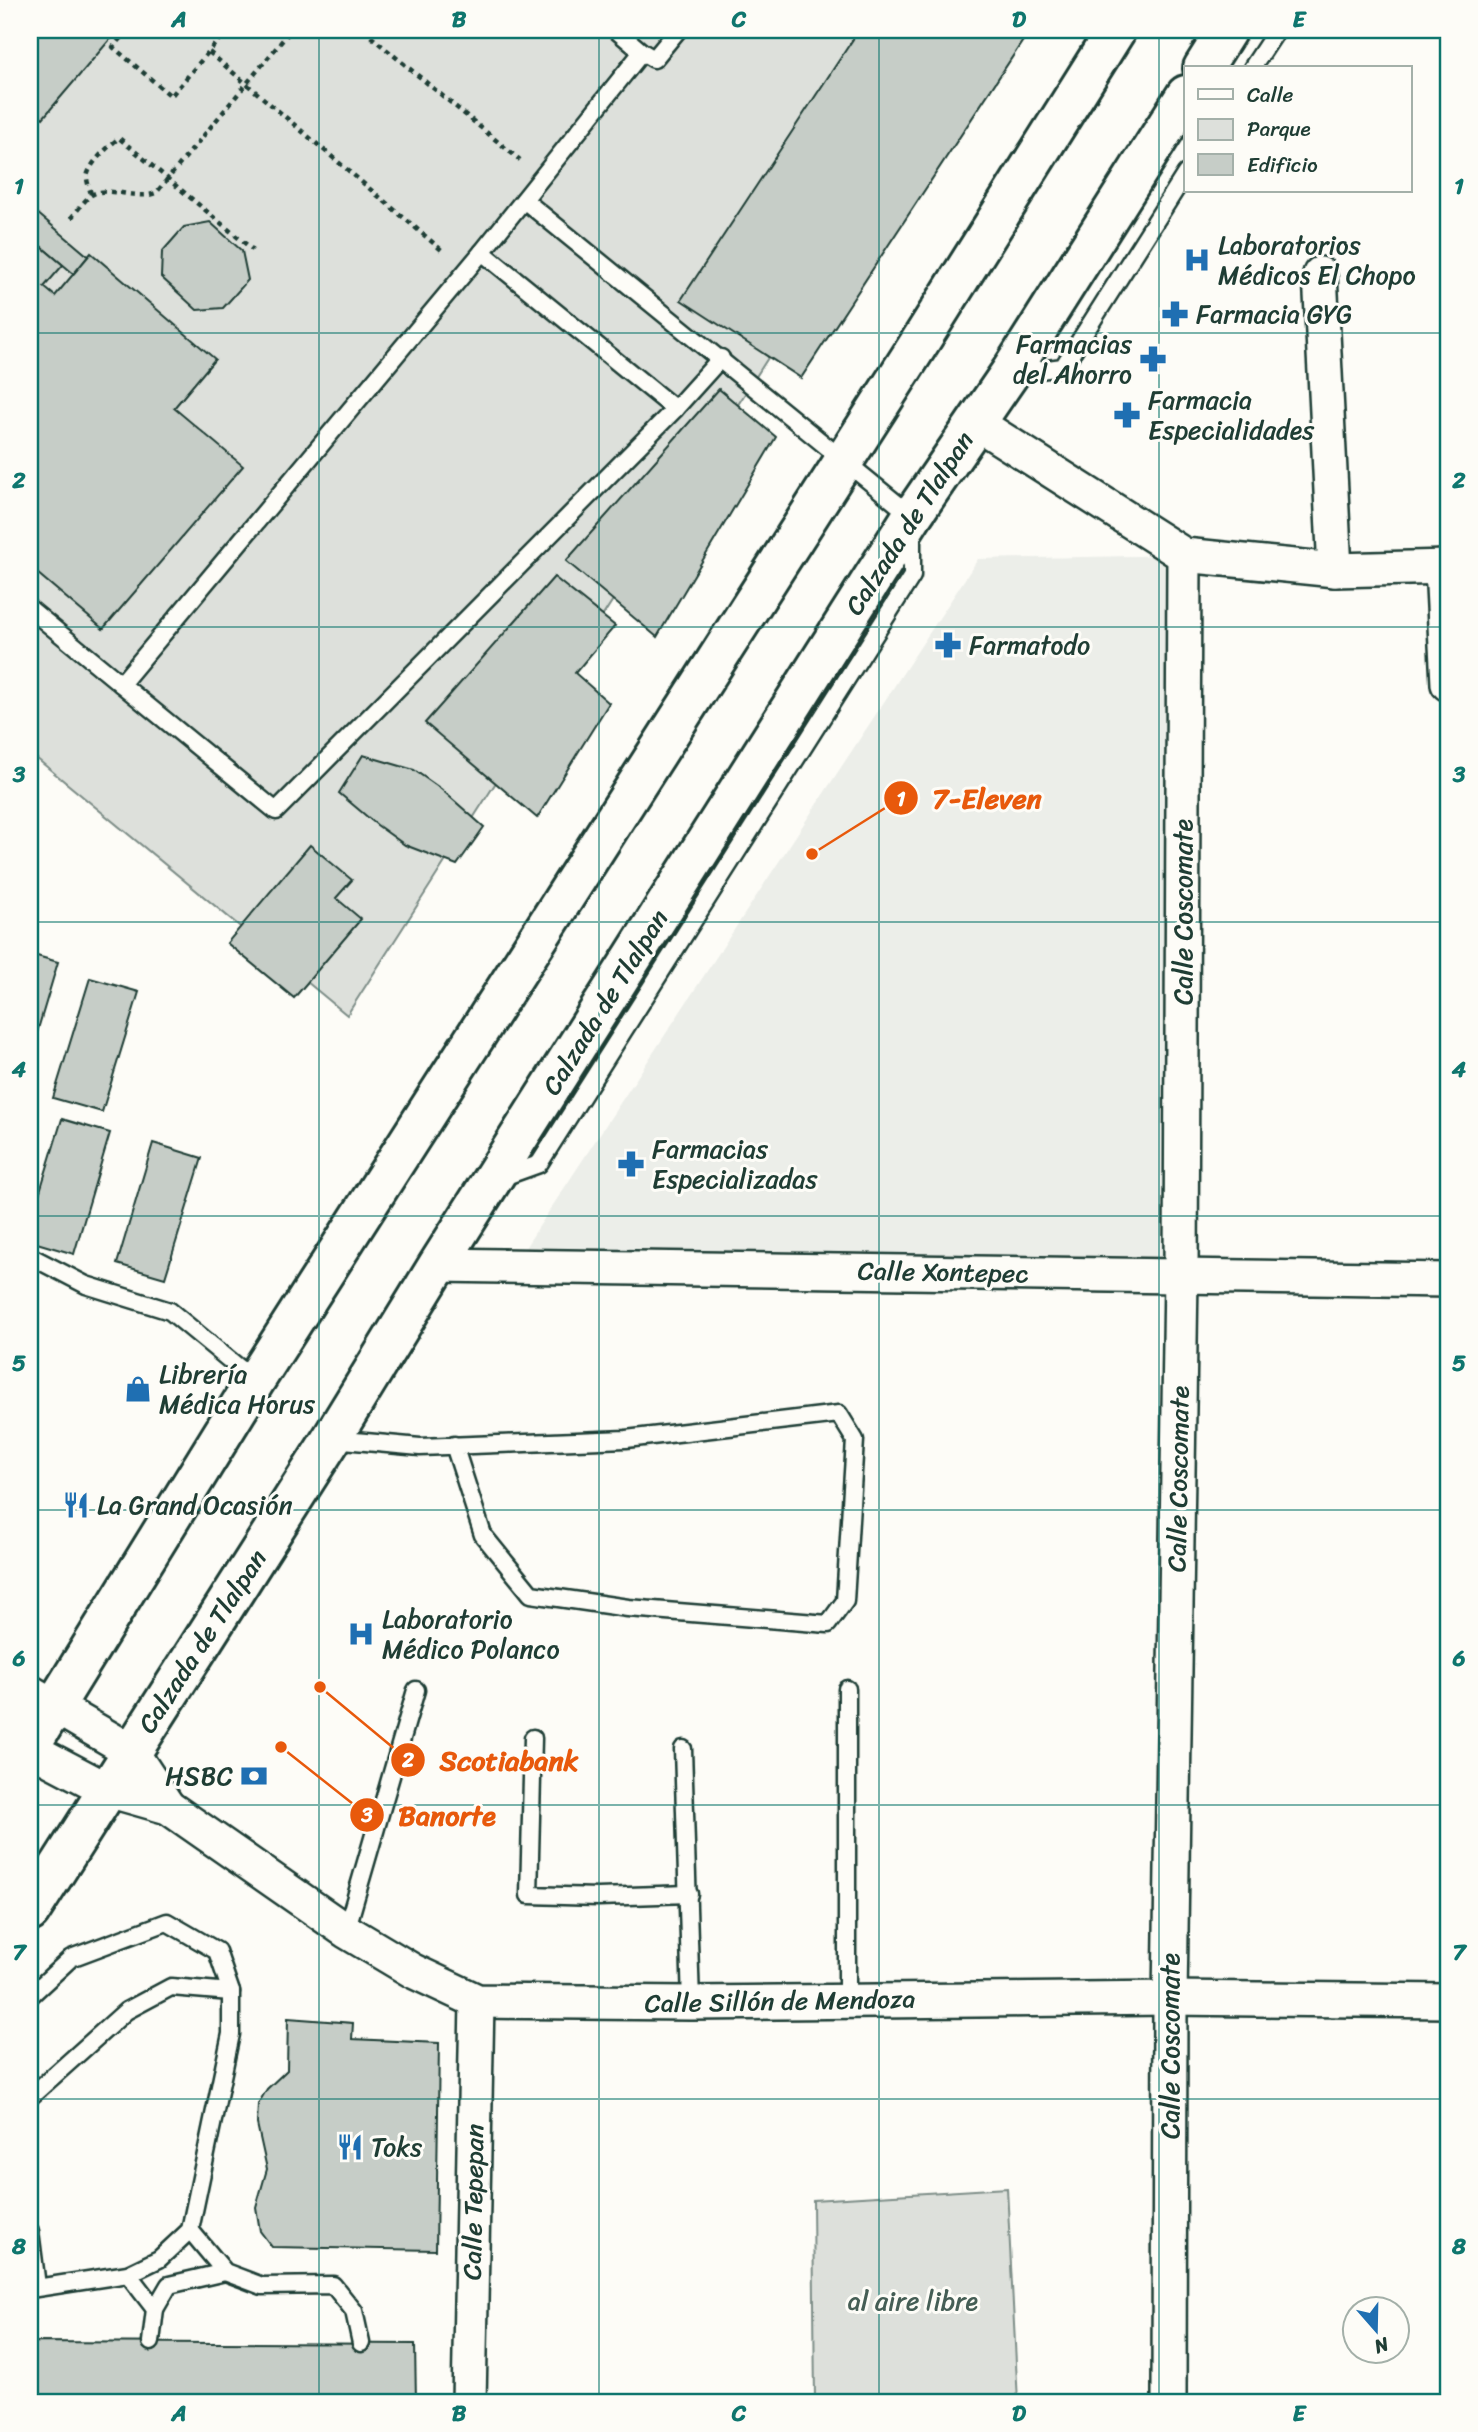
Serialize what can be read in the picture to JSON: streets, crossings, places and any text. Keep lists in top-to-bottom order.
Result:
{
  "streets": {
    "main road": ["Calzada de Tlalpan"],
    "street": [
      "Calle Coscomate",
      "Calle Xontepec",
      "Calle Sillón de Mendoza",
      "Calle Tepepan"
    ]
  },
  "crossings": [
    ["Calzada de Tlalpan", "Calle Xontepec"],
    ["Calzada de Tlalpan", "Calle Sillón de Mendoza"],
    ["Calle Coscomate", "Calle Xontepec"],
    ["Calle Coscomate", "Calle Sillón de Mendoza"],
    ["Calle Sillón de Mendoza", "Calle Tepepan"]
  ],
  "parks": ["al aire libre"],
  "places": {
    "hospital": ["Laboratorios Médicos El Chopo", "Laboratorio Médico Polanco"],
    "pharmacy": [
      "Farmacia GYG",
      "Farmacias del Ahorro",
      "Farmacia Especialidades",
      "Farmatodo",
      "Farmacias Especializadas"
    ],
    "other": ["7-Eleven", "Scotiabank", "Banorte"],
    "shop": ["Librería Médica Horus"],
    "restaurant": ["La Grand Ocasión", "Toks"],
    "bank": ["HSBC"]
  },
  "legend": ["Calle", "Parque", "Edificio"],
  "north": "bottom",
  "grid": {
    "columns": [
      "A",
      "B",
      "C",
      "D",
      "E"
    ],
    "rows": [
      "1",
      "2",
      "3",
      "4",
      "5",
      "6",
      "7",
      "8"
    ]
  }
}
